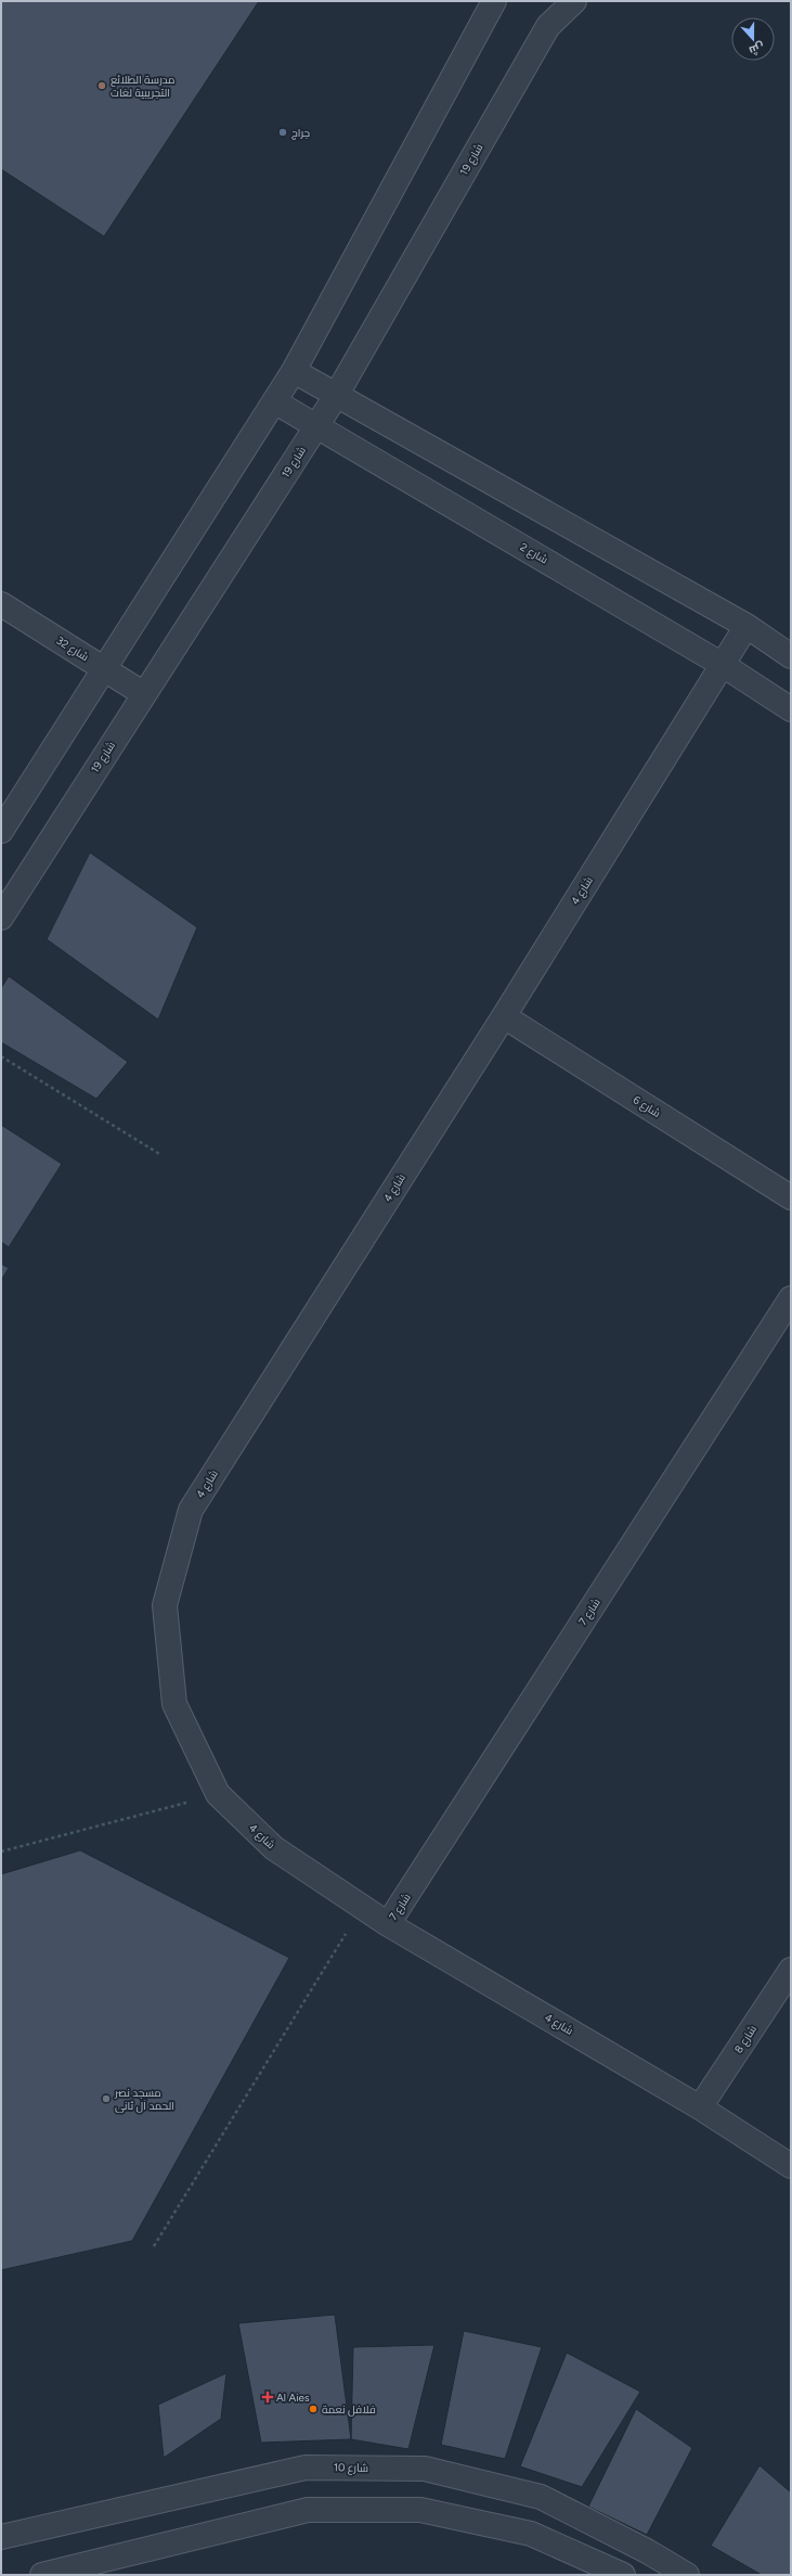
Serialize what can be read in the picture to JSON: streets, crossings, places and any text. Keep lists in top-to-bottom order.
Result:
{
  "streets": {
    "street": [
      "شارع 19",
      "شارع 2",
      "شارع 32",
      "شارع 4",
      "شارع 6",
      "شارع 7",
      "شارع 8",
      "شارع 10"
    ]
  },
  "crossings": [
    ["شارع 19", "شارع 2"],
    ["شارع 19", "شارع 32"],
    ["شارع 2", "شارع 4"],
    ["شارع 4", "شارع 6"],
    ["شارع 4", "شارع 7"],
    ["شارع 4", "شارع 8"]
  ],
  "places": {
    "other": [
      "مدرسة الطلائع التجريبية لغات",
      "جراج",
      "مسجد نصر الحمد آل ثانى",
      "فلافل نعمة"
    ],
    "health": ["Al Aies"]
  },
  "north": "bottom"
}
